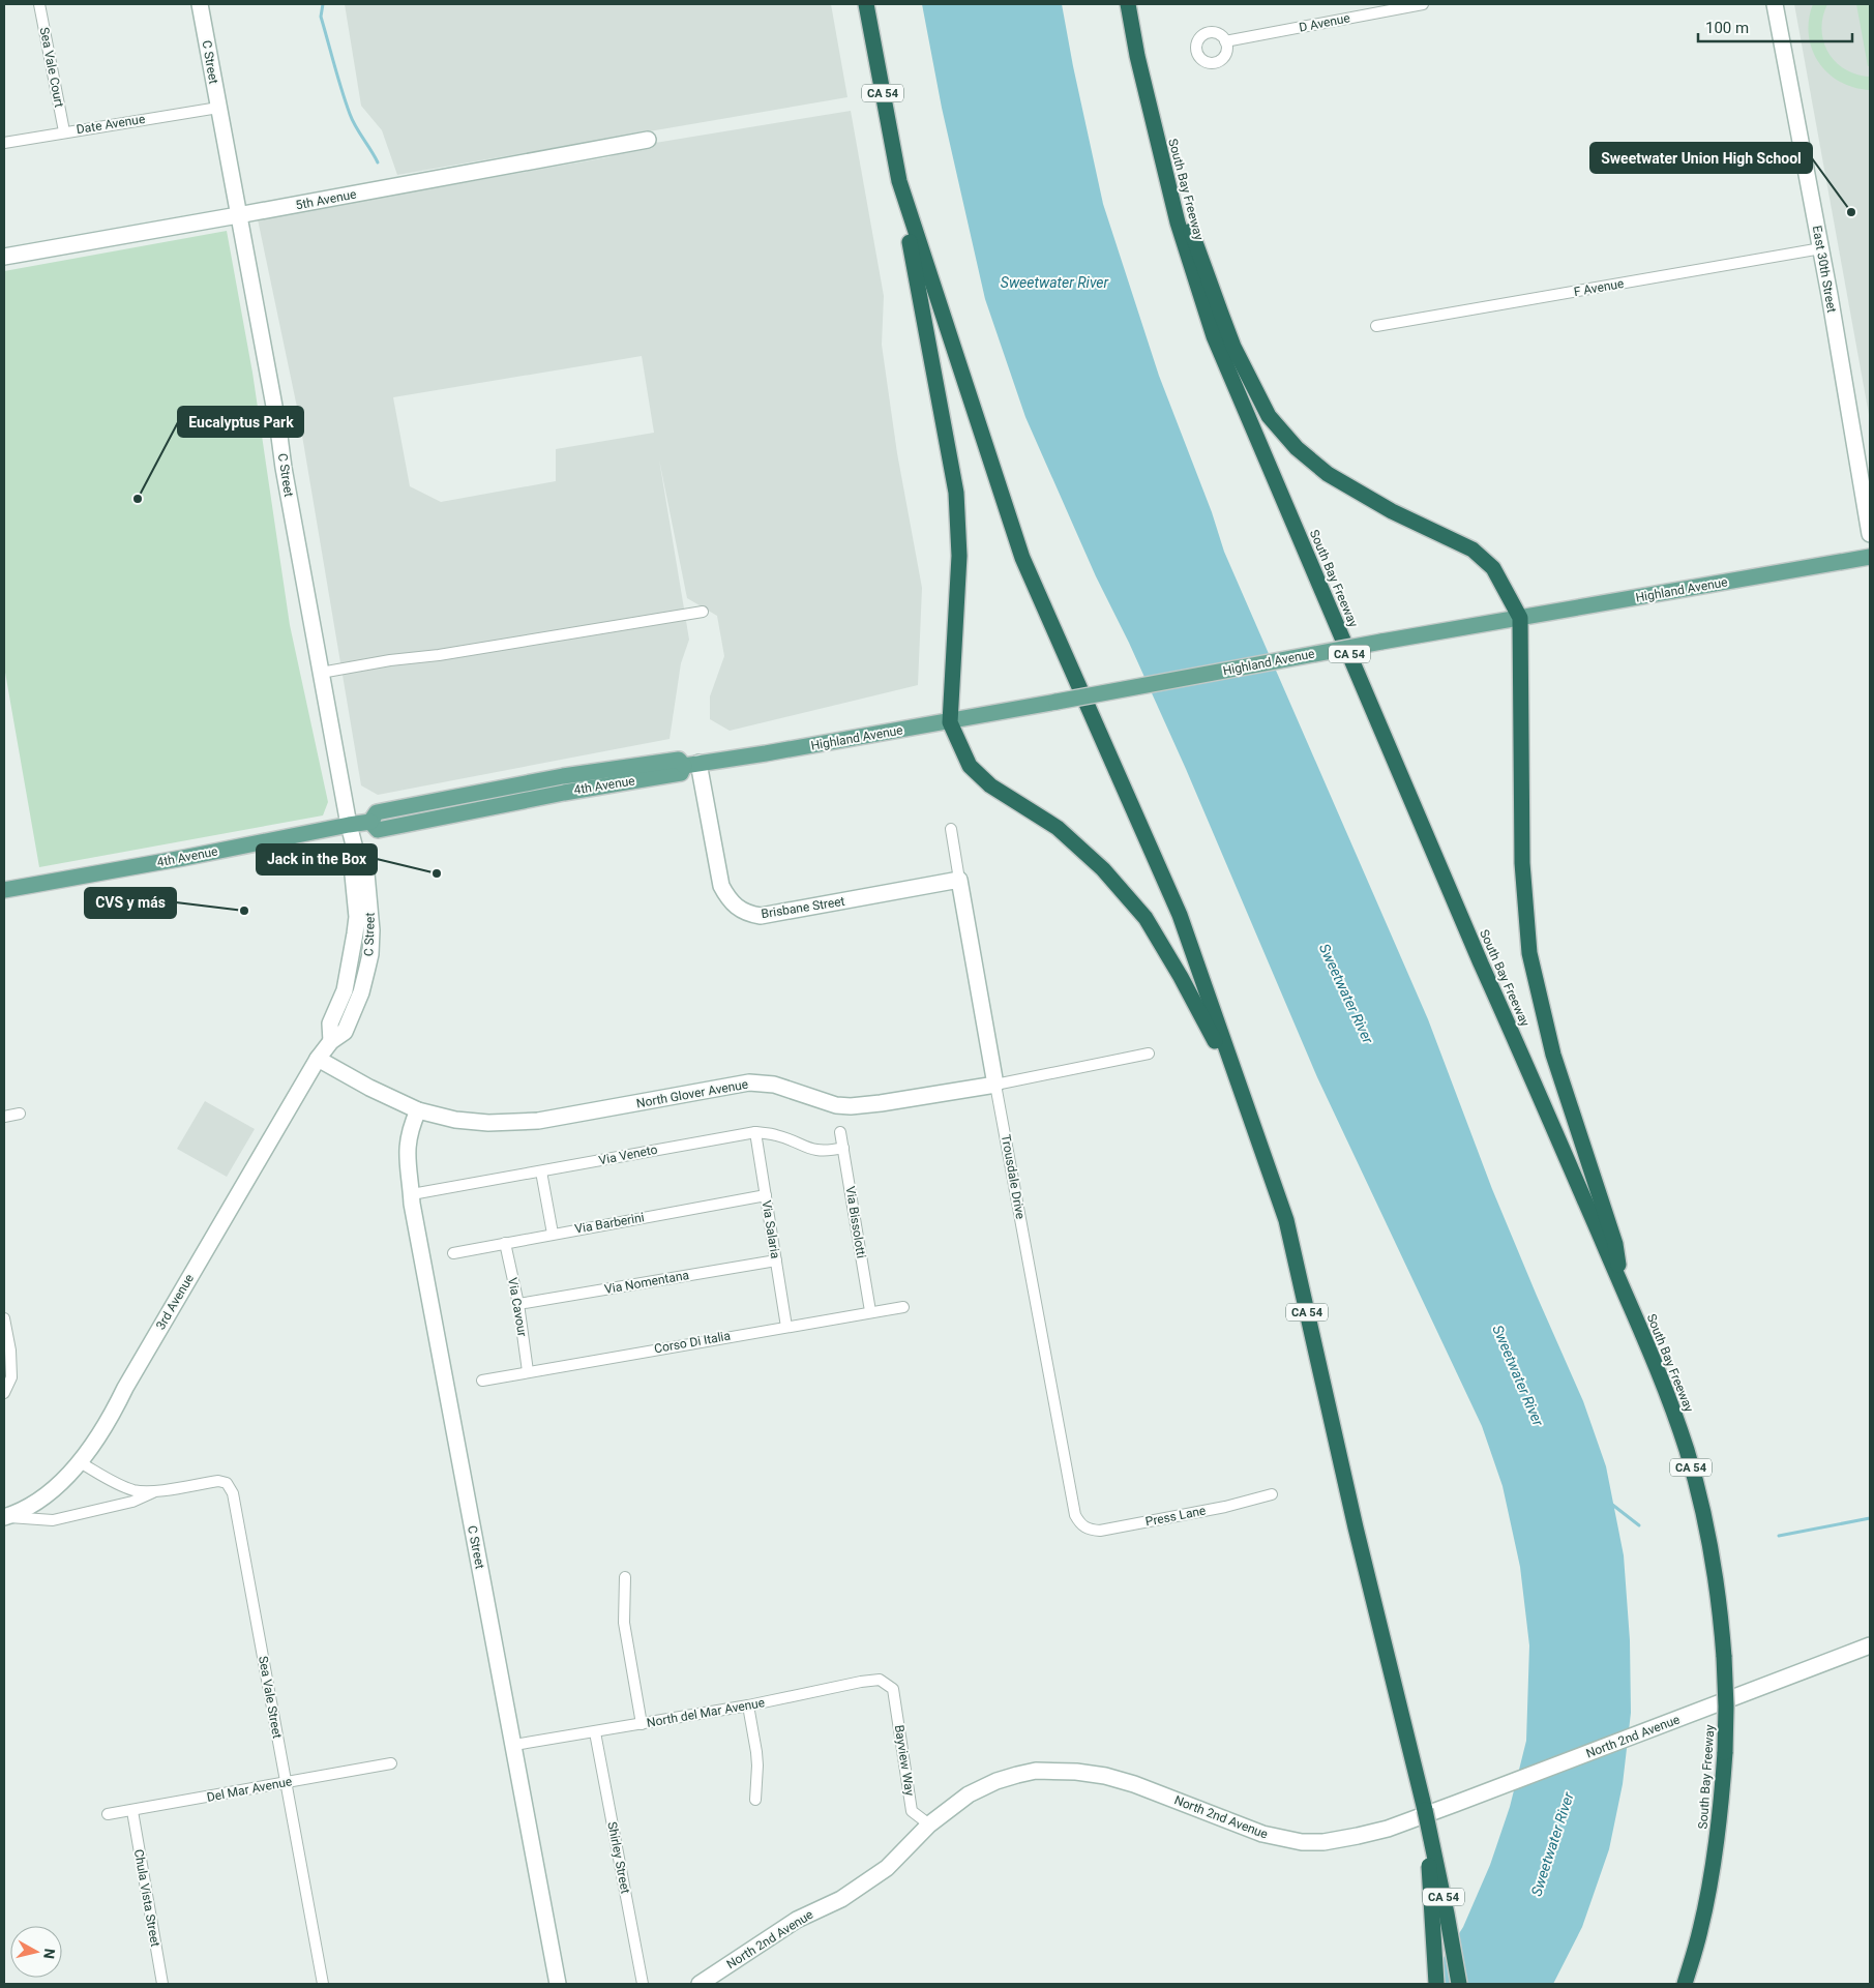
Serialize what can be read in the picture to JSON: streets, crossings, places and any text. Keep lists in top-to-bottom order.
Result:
{
  "streets": {
    "highway": ["CA 54", "South Bay Freeway"],
    "main road": ["Highland Avenue", "4th Avenue"],
    "street": [
      "D Avenue",
      "C Street",
      "Sea Vale Court",
      "Date Avenue",
      "5th Avenue",
      "East 30th Street",
      "F Avenue",
      "Brisbane Street",
      "North Glover Avenue",
      "Via Veneto",
      "Trousdale Drive",
      "Via Bissolotti",
      "Via Barberini",
      "Via Salaria",
      "Via Nomentana",
      "3rd Avenue",
      "Via Cavour",
      "Corso Di Italia",
      "Press Lane",
      "Sea Vale Street",
      "North del Mar Avenue",
      "North 2nd Avenue",
      "Bayview Way",
      "Del Mar Avenue",
      "Shirley Street",
      "Chula Vista Street"
    ]
  },
  "crossings": [
    ["C Street", "Date Avenue"],
    ["C Street", "5th Avenue"],
    ["C Street", "4th Avenue"],
    ["C Street", "North Glover Avenue"],
    ["C Street", "Via Veneto"],
    ["C Street", "3rd Avenue"],
    ["C Street", "North del Mar Avenue"],
    ["Sea Vale Court", "Date Avenue"],
    ["East 30th Street", "F Avenue"],
    ["Highland Avenue", "4th Avenue"],
    ["4th Avenue", "Brisbane Street"],
    ["Brisbane Street", "Trousdale Drive"],
    ["North Glover Avenue", "Trousdale Drive"],
    ["North Glover Avenue", "3rd Avenue"],
    ["Via Veneto", "Via Bissolotti"],
    ["Via Veneto", "Via Salaria"],
    ["Trousdale Drive", "Press Lane"],
    ["Via Bissolotti", "Corso Di Italia"],
    ["Via Barberini", "Via Salaria"],
    ["Via Barberini", "Via Cavour"],
    ["Via Salaria", "Via Nomentana"],
    ["Via Salaria", "Corso Di Italia"],
    ["Via Nomentana", "Via Cavour"],
    ["3rd Avenue", "Sea Vale Street"],
    ["Via Cavour", "Corso Di Italia"],
    ["Sea Vale Street", "Del Mar Avenue"],
    ["North del Mar Avenue", "Bayview Way"],
    ["North del Mar Avenue", "Shirley Street"],
    ["North 2nd Avenue", "Bayview Way"],
    ["Del Mar Avenue", "Chula Vista Street"]
  ],
  "water": ["Sweetwater River"],
  "places": [
    "Sweetwater Union High School",
    "Eucalyptus Park",
    "Jack in the Box",
    "CVS y más"
  ],
  "scale_bar": "100 m",
  "north": "right"
}
